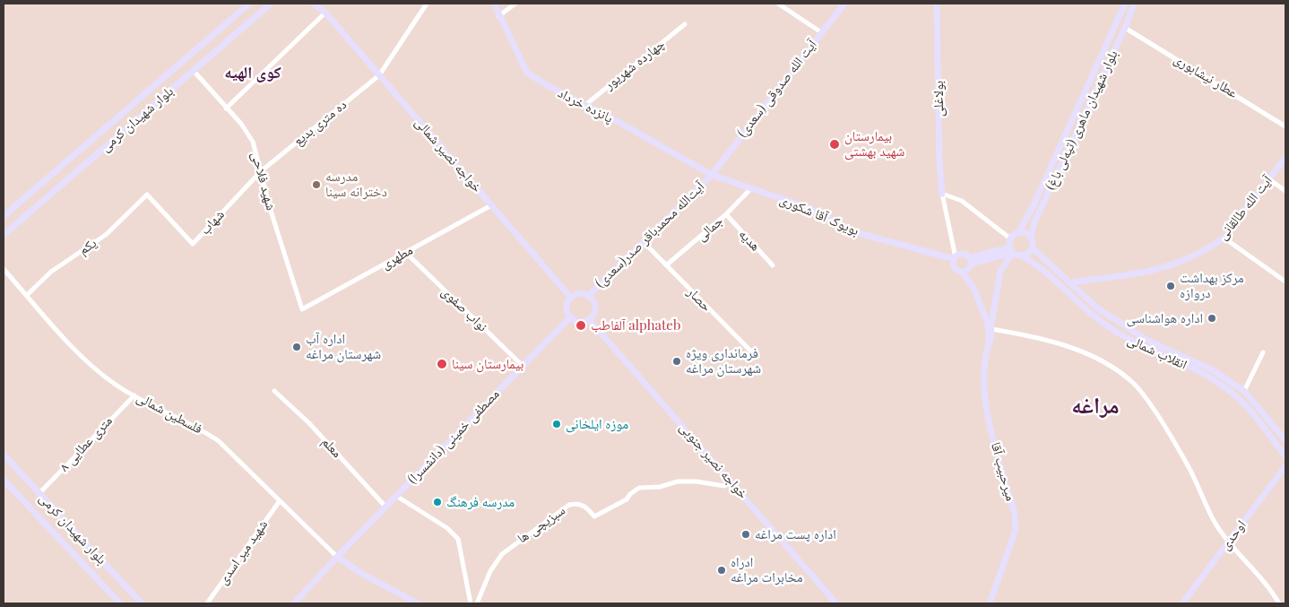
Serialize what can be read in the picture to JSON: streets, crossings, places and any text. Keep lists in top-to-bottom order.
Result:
{
  "streets": {
    "street": [
      "چهارده شهریور",
      "عطار نیشابوری",
      "آیت الله صدوقی (سعدی)",
      "بولاغلی",
      "پانزده خرداد",
      "بلوار شهیدان کرمی",
      "بلوار شهیدان ماهری (تپه‌لی باغ)",
      "ده متری بدیع",
      "خواجه نصیر شمالی",
      "شهید فلاحی",
      "آیت الله طالقانی",
      "بویوک آقا شکوری",
      "شهاب",
      "جمالی",
      "آیت‌الله محمدباقر صدر(سعدی)",
      "هدیه",
      "یکم",
      "مطهری",
      "حصار",
      "نواب صفوی",
      "انقلاب شمالی",
      "فلسطین شمالی",
      "مصطفی خمینی (دانشسرا)",
      "۸ متری عطایی",
      "معلم",
      "خواجه نصیر جنوبی",
      "میرحبیب آقا",
      "سبزیچی ها",
      "اوحدی",
      "شهید میر اسدی"
    ]
  },
  "crossings": [
    ["چهارده شهریور", "پانزده خرداد"],
    ["عطار نیشابوری", "بلوار شهیدان ماهری (تپه‌لی باغ)"],
    ["آیت الله صدوقی (سعدی)", "پانزده خرداد"],
    ["آیت الله صدوقی (سعدی)", "بویوک آقا شکوری"],
    ["آیت الله صدوقی (سعدی)", "آیت‌الله محمدباقر صدر(سعدی)"],
    ["بولاغلی", "بویوک آقا شکوری"],
    ["پانزده خرداد", "بویوک آقا شکوری"],
    ["پانزده خرداد", "آیت‌الله محمدباقر صدر(سعدی)"],
    ["بلوار شهیدان کرمی", "شهید فلاحی"],
    ["بلوار شهیدان کرمی", "۸ متری عطایی"],
    ["بلوار شهیدان ماهری (تپه‌لی باغ)", "انقلاب شمالی"],
    ["بلوار شهیدان ماهری (تپه‌لی باغ)", "میرحبیب آقا"],
    ["ده متری بدیع", "خواجه نصیر شمالی"],
    ["ده متری بدیع", "شهید فلاحی"],
    ["ده متری بدیع", "شهاب"],
    ["خواجه نصیر شمالی", "آیت‌الله محمدباقر صدر(سعدی)"],
    ["خواجه نصیر شمالی", "مطهری"],
    ["خواجه نصیر شمالی", "مصطفی خمینی (دانشسرا)"],
    ["خواجه نصیر شمالی", "خواجه نصیر جنوبی"],
    ["شهید فلاحی", "شهاب"],
    ["شهید فلاحی", "مطهری"],
    ["آیت الله طالقانی", "انقلاب شمالی"],
    ["بویوک آقا شکوری", "جمالی"],
    ["بویوک آقا شکوری", "آیت‌الله محمدباقر صدر(سعدی)"],
    ["شهاب", "یکم"],
    ["جمالی", "هدیه"],
    ["جمالی", "حصار"],
    ["آیت‌الله محمدباقر صدر(سعدی)", "حصار"],
    ["آیت‌الله محمدباقر صدر(سعدی)", "مصطفی خمینی (دانشسرا)"],
    ["آیت‌الله محمدباقر صدر(سعدی)", "خواجه نصیر جنوبی"],
    ["یکم", "فلسطین شمالی"],
    ["مطهری", "نواب صفوی"],
    ["نواب صفوی", "مصطفی خمینی (دانشسرا)"],
    ["انقلاب شمالی", "میرحبیب آقا"],
    ["فلسطین شمالی", "مصطفی خمینی (دانشسرا)"],
    ["فلسطین شمالی", "۸ متری عطایی"],
    ["فلسطین شمالی", "شهید میر اسدی"],
    ["مصطفی خمینی (دانشسرا)", "معلم"],
    ["مصطفی خمینی (دانشسرا)", "خواجه نصیر جنوبی"],
    ["خواجه نصیر جنوبی", "سبزیچی ها"]
  ],
  "districts": ["کوی الهیه", "مراغه"],
  "places": [
    "بیمارستان شهید بهشتی",
    "مدرسه دخترانه سینا",
    "مرکز بهداشت دروازه",
    "اداره هواشناسی",
    "آلفاطب alphateb",
    "اداره آب شهرستان مراغه",
    "فرمانداری ویژه شهرستان مراغه",
    "بیمارستان سینا",
    "موزه ایلخانی",
    "مدرسه فرهنگ",
    "اداره پست مراغه",
    "ادراه مخابرات مراغه"
  ]
}
